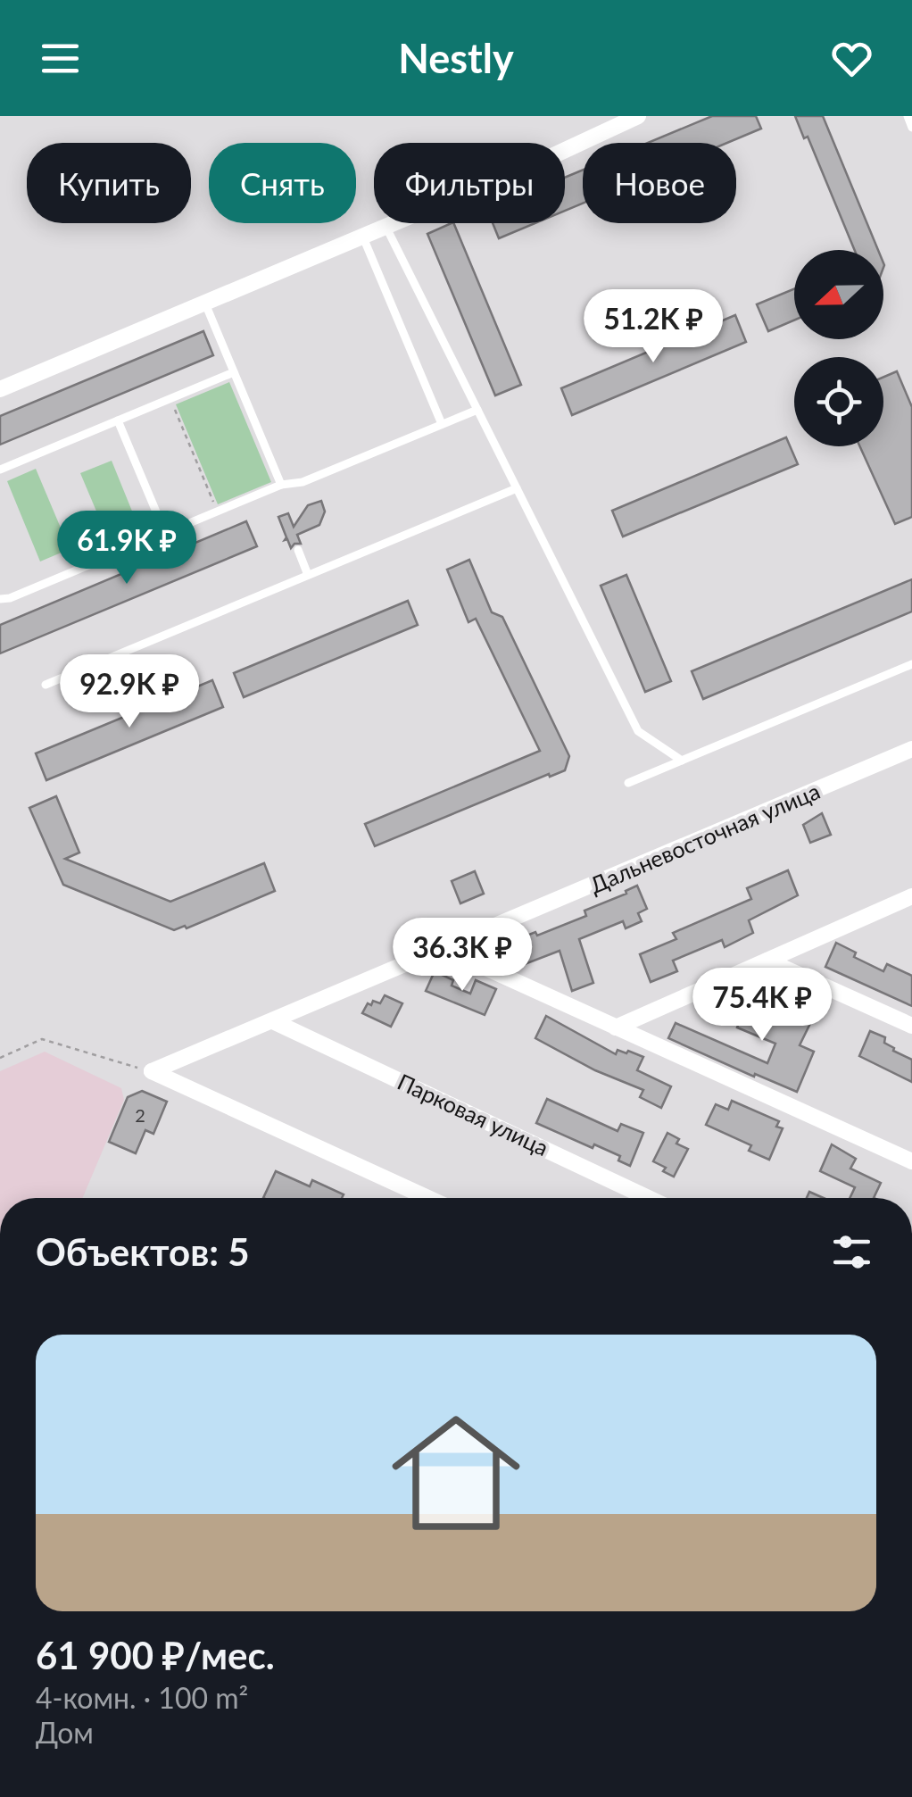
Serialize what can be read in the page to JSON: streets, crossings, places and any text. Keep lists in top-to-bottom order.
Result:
{
  "streets": {
    "street": ["Дальневосточная улица", "Парковая улица"]
  },
  "crossings": [
    ["Дальневосточная улица", "Парковая улица"]
  ],
  "house_numbers": ["2"],
  "north": "left",
  "page": {
    "header": "Nestly",
    "chip": [
      "Купить",
      "Снять",
      "Фильтры",
      "Новое"
    ],
    "price": [
      "51.2K ₽",
      "61.9K ₽",
      "92.9K ₽",
      "36.3K ₽",
      "75.4K ₽"
    ],
    "heading": "Объектов: 5",
    "list": [
      {
        "name": "61 900 ₽/мес.",
        "note": "4-комн. · 100 m² · Дом"
      }
    ]
  }
}
